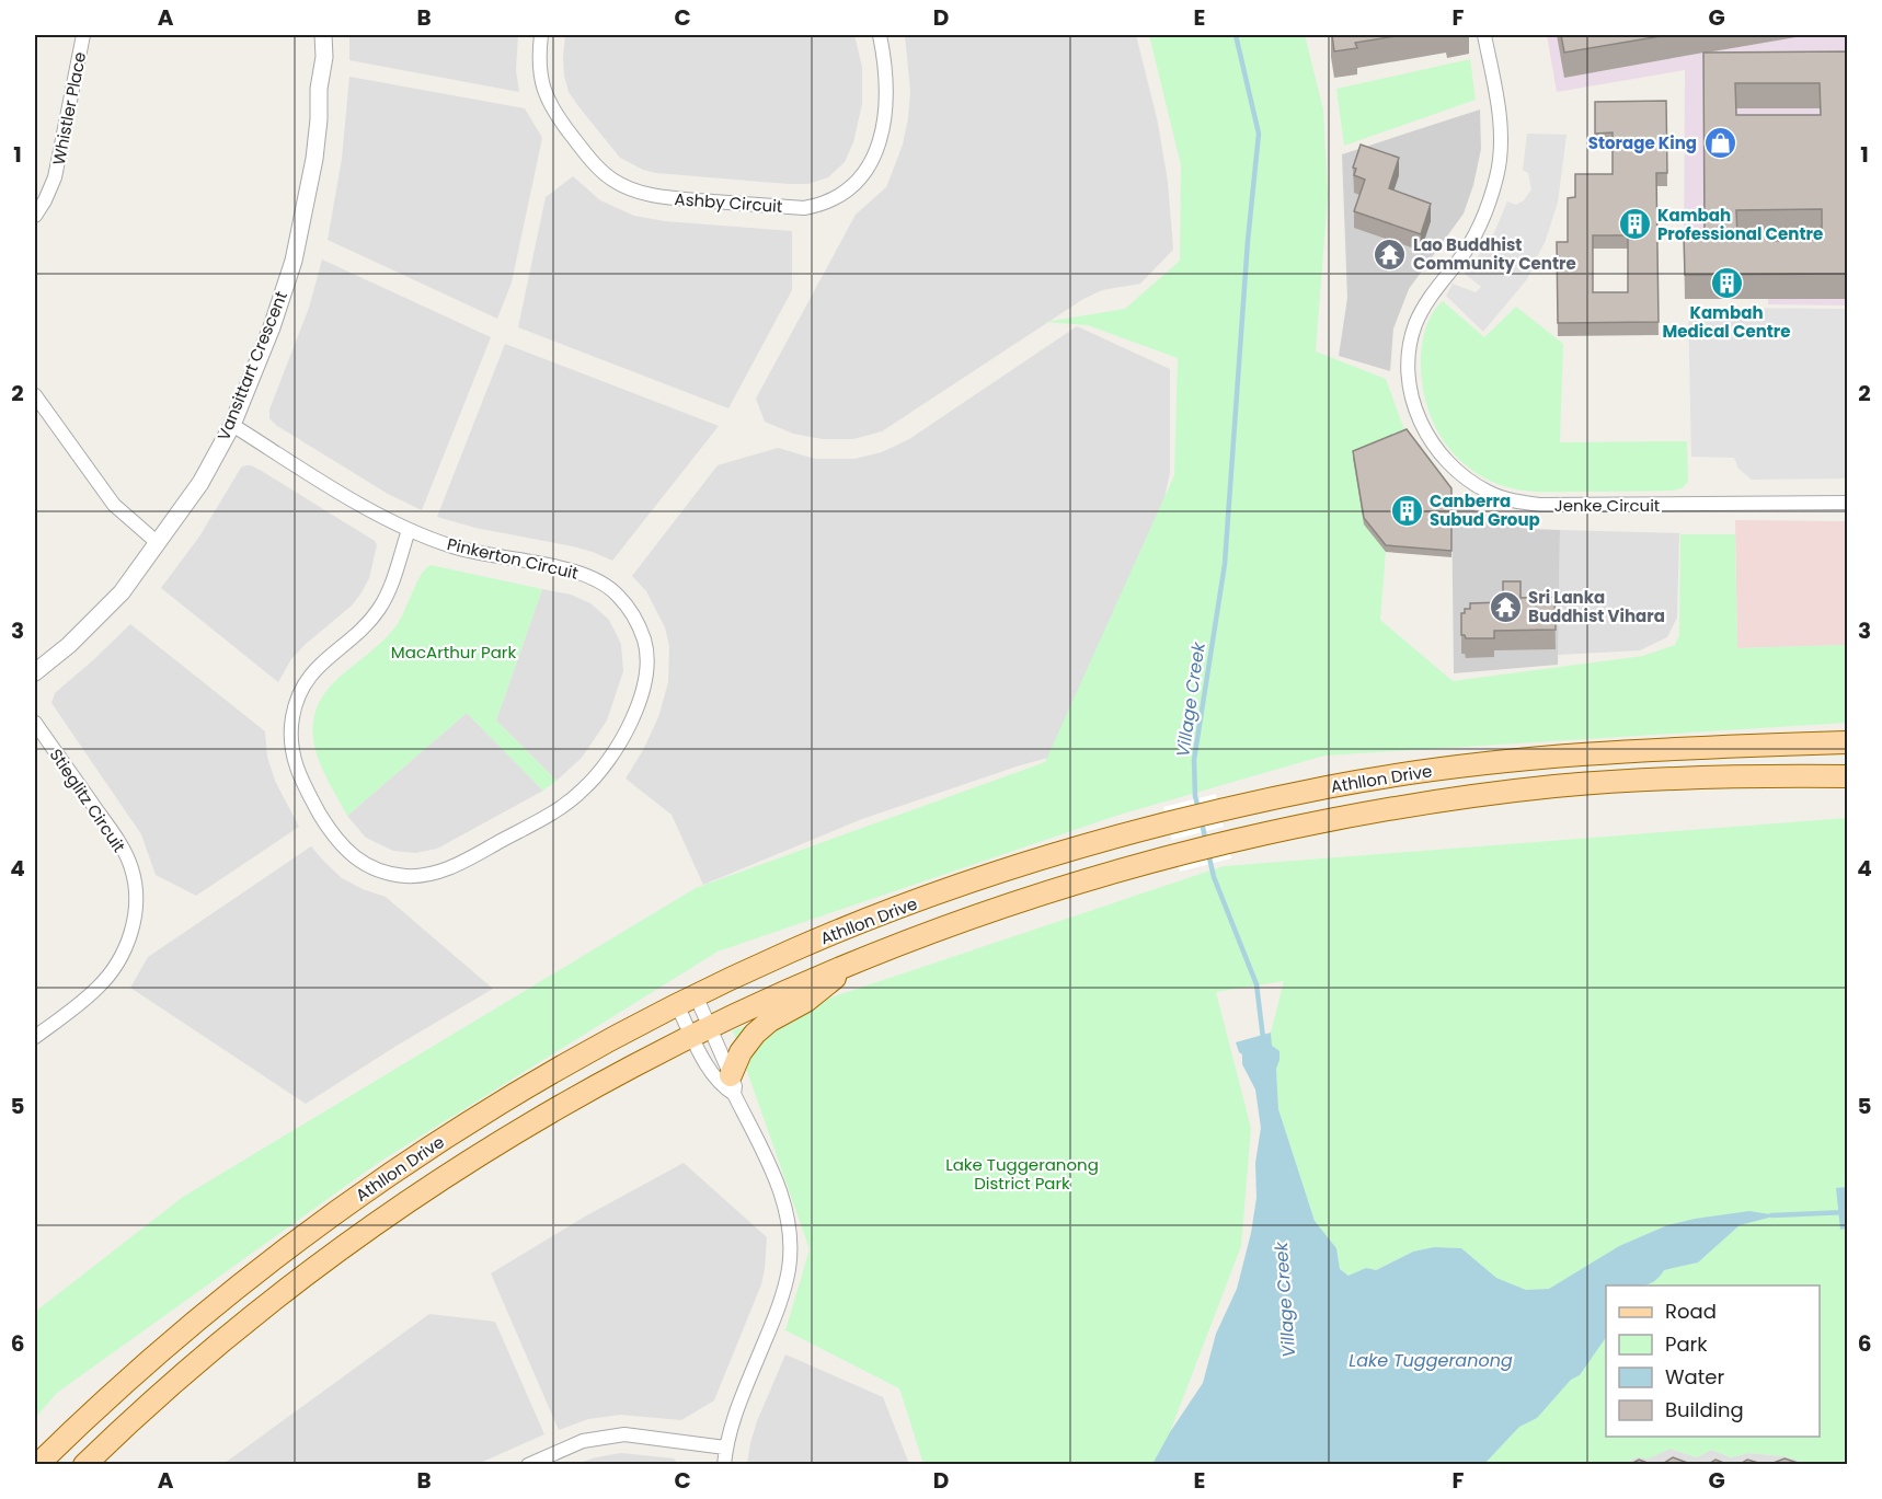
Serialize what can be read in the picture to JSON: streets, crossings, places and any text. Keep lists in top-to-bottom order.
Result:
{
  "streets": {
    "main road": ["Athllon Drive"],
    "street": [
      "Whistler Place",
      "Ashby Circuit",
      "Vansittart Crescent",
      "Jenke Circuit",
      "Pinkerton Circuit",
      "Stieglitz Circuit"
    ]
  },
  "crossings": [
    ["Vansittart Crescent", "Pinkerton Circuit"]
  ],
  "water": ["Village Creek", "Lake Tuggeranong"],
  "parks": ["MacArthur Park", "Lake Tuggeranong District Park"],
  "places": {
    "shop": ["Storage King"],
    "building": ["Kambah Professional Centre", "Kambah Medical Centre", "Canberra Subud Group"],
    "temple": ["Lao Buddhist Community Centre", "Sri Lanka Buddhist Vihara"]
  },
  "legend": [
    "Road",
    "Park",
    "Water",
    "Building"
  ],
  "grid": {
    "columns": [
      "A",
      "B",
      "C",
      "D",
      "E",
      "F",
      "G"
    ],
    "rows": [
      "1",
      "2",
      "3",
      "4",
      "5",
      "6"
    ]
  }
}
